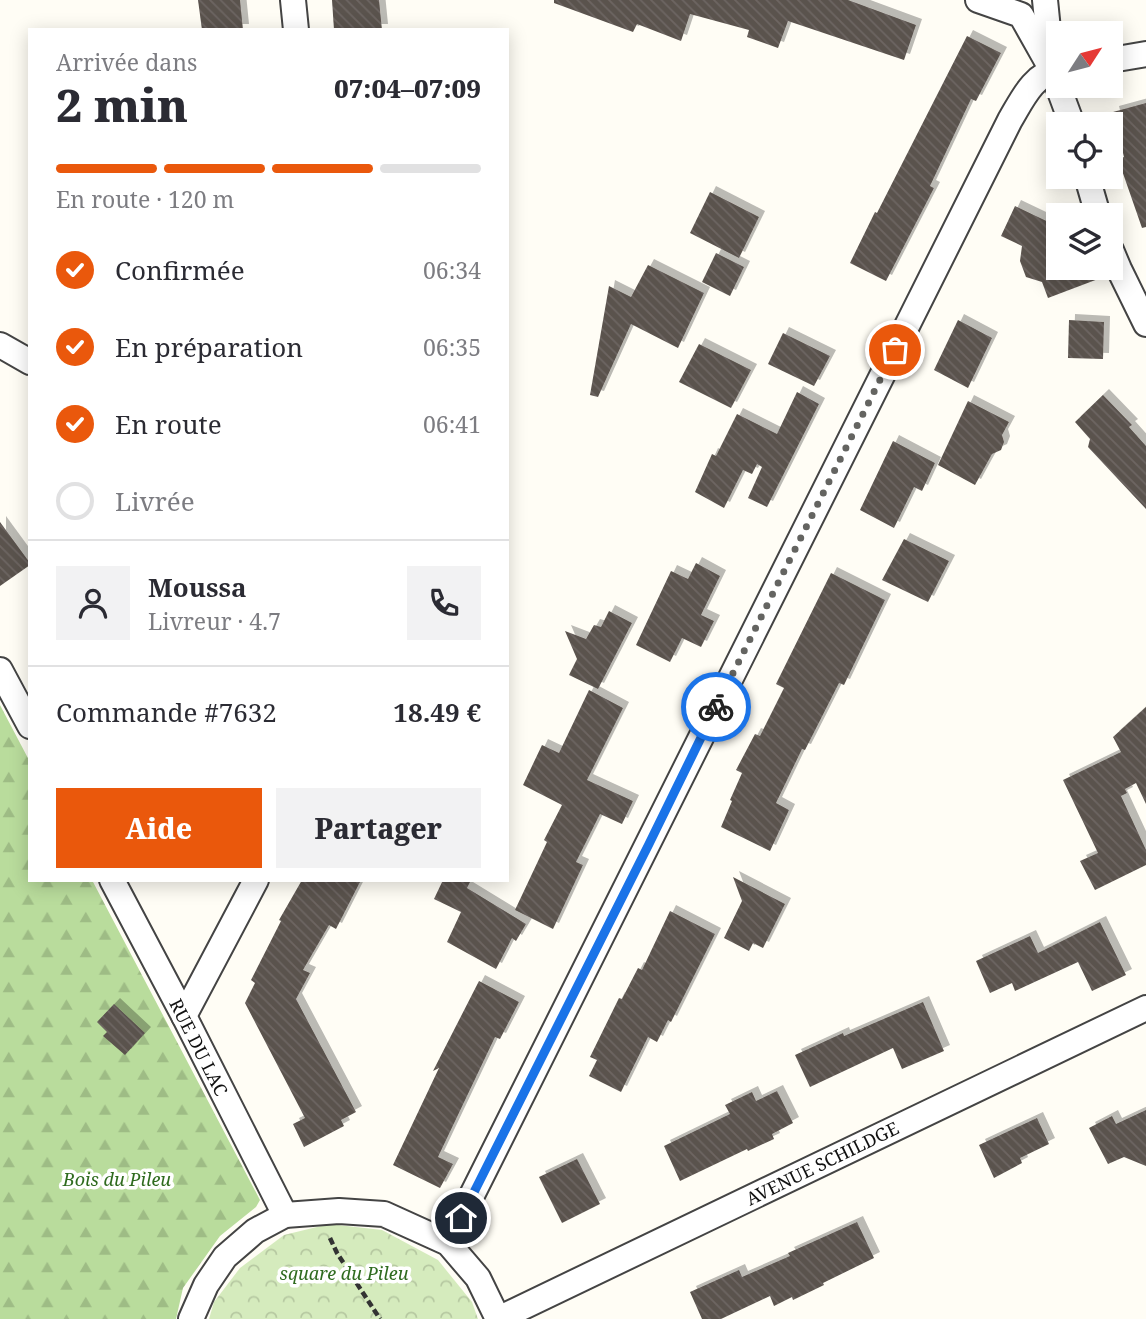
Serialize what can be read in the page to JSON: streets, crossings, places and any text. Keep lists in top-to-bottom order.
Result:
{
  "streets": {
    "street": ["RUE DU LAC", "AVENUE SCHILDGE"]
  },
  "parks": ["Bois du Pileu", "square du Pileu"],
  "north": "top right",
  "page": {
    "heading": ["2 min", "Arrivée dans", "07:04–07:09"],
    "panel": [
      "Moussa",
      "Livreur · 4.7",
      "Commande #7632",
      "18.49 €"
    ],
    "bar": "En route · 120 m",
    "list": [
      ["Confirmée", "06:34"],
      ["En préparation", "06:35"],
      ["En route", "06:41"],
      "Livrée"
    ],
    "buttons": ["Aide", "Partager"]
  }
}
